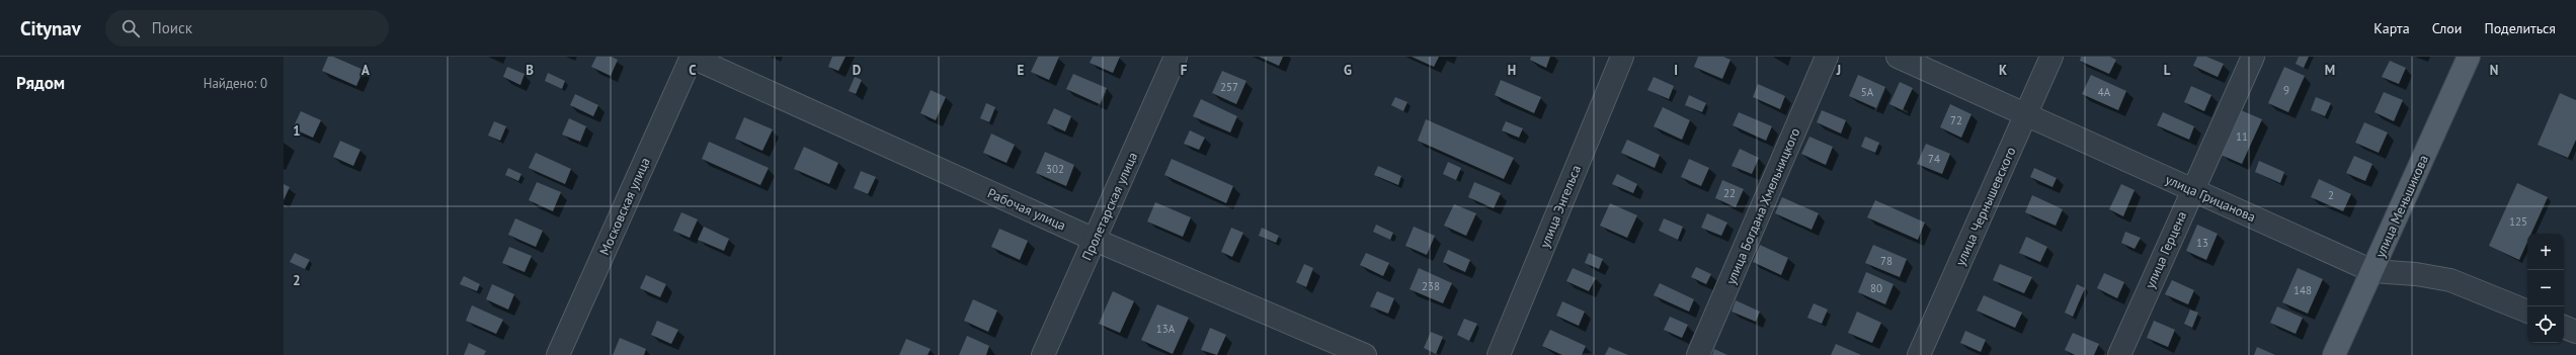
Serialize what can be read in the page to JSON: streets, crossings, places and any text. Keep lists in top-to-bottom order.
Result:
{
  "streets": {
    "main road": ["улица Меньшикова"],
    "street": [
      "улица Грицанова",
      "Московская улица",
      "Пролетарская улица",
      "улица Энгельса",
      "улица Богдана Хмельницкого",
      "улица Чернышевского",
      "Рабочая улица",
      "улица Герцена"
    ]
  },
  "crossings": [
    ["улица Грицанова", "улица Чернышевского"],
    ["улица Грицанова", "улица Меньшикова"],
    ["улица Грицанова", "улица Герцена"],
    ["Московская улица", "Рабочая улица"],
    ["Пролетарская улица", "Рабочая улица"]
  ],
  "house_numbers": [
    "257",
    "9",
    "5А",
    "4А",
    "72",
    "11",
    "74",
    "302",
    "22",
    "2",
    "125",
    "13",
    "78",
    "238",
    "80",
    "148",
    "13А"
  ],
  "page": {
    "header": "Citynav",
    "search": "Поиск",
    "nav": ["Карта", "Слои", "Поделиться"],
    "heading": ["Рядом", "Найдено: 0"],
    "map_buttons": ["+", "−"]
  },
  "grid": {
    "columns": [
      "A",
      "B",
      "C",
      "D",
      "E",
      "F",
      "G",
      "H",
      "I",
      "J",
      "K",
      "L",
      "M",
      "N"
    ],
    "rows": ["1", "2"]
  }
}
